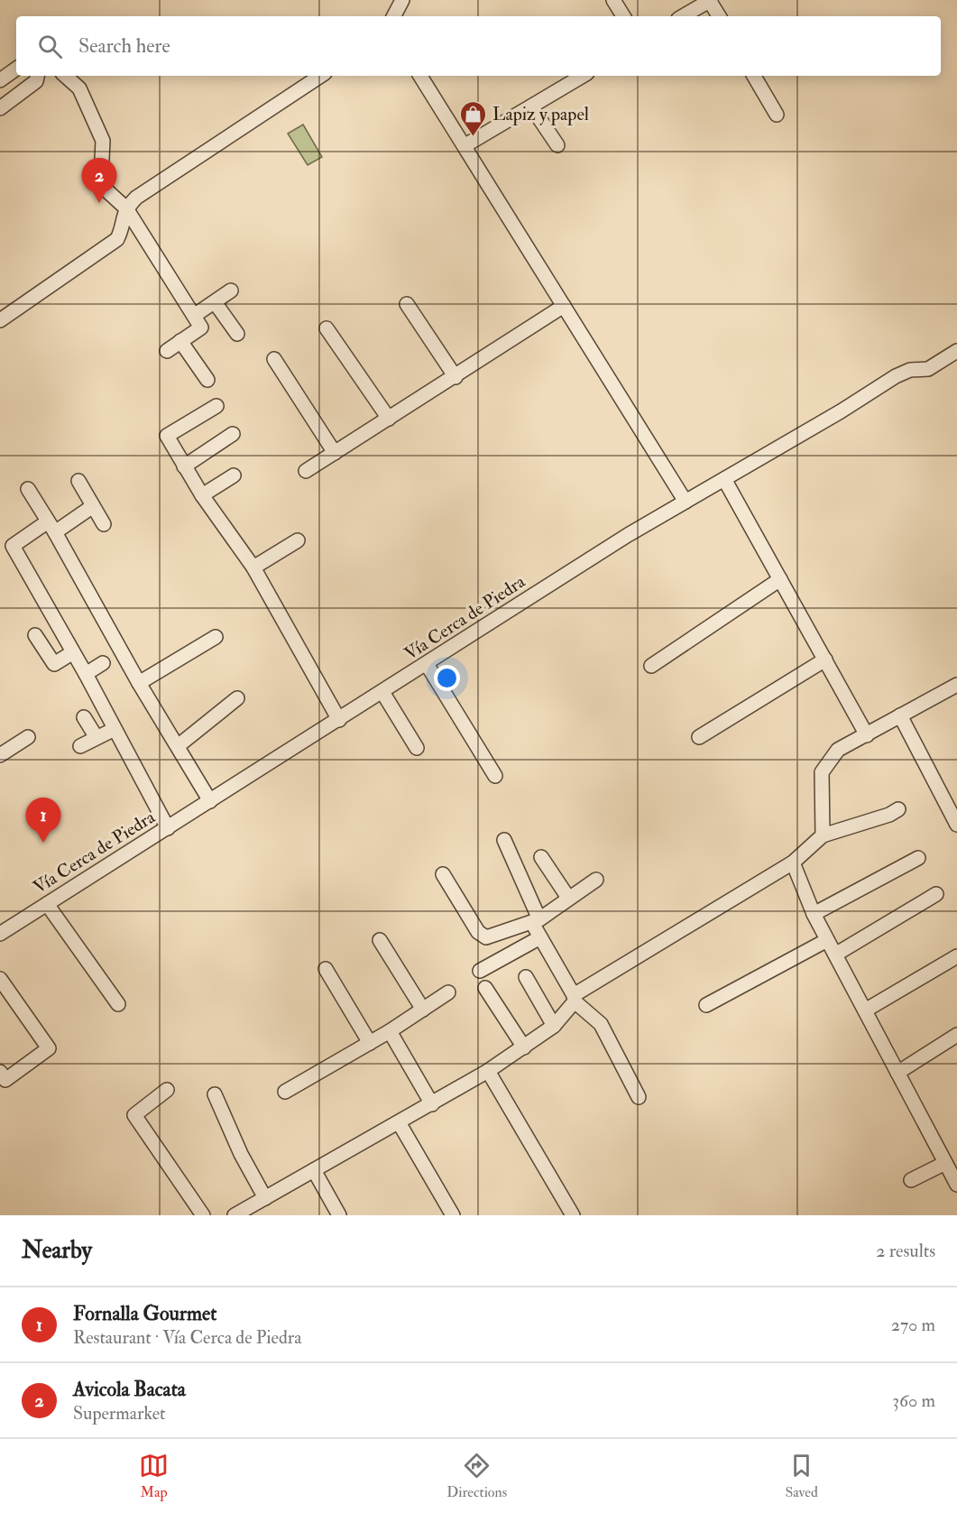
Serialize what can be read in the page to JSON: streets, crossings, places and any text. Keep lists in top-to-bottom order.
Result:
{
  "streets": {
    "street": ["Vía Cerca de Piedra"]
  },
  "places": {
    "shop": ["Lapiz y papel"]
  },
  "page": {
    "search": "Search here",
    "pins": ["2", "1"],
    "heading": ["Nearby", "2 results"],
    "list": [
      {
        "mark": "1",
        "name": "Fornalla Gourmet",
        "note": "Restaurant · Vía Cerca de Piedra",
        "value": "270 m"
      },
      {
        "mark": "2",
        "name": "Avicola Bacata",
        "note": "Supermarket",
        "value": "360 m"
      }
    ],
    "nav": ["Map", "Directions", "Saved"]
  }
}
